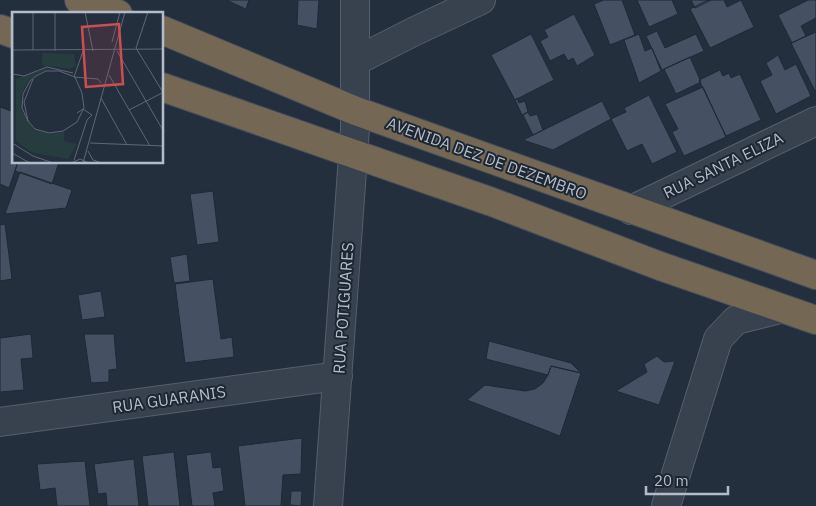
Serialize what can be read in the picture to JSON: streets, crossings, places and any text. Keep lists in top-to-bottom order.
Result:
{
  "streets": {
    "highway": ["AVENIDA DEZ DE DEZEMBRO"],
    "street": ["RUA SANTA ELIZA", "RUA POTIGUARES", "RUA GUARANIS"]
  },
  "crossings": [
    ["AVENIDA DEZ DE DEZEMBRO", "RUA SANTA ELIZA"],
    ["AVENIDA DEZ DE DEZEMBRO", "RUA POTIGUARES"],
    ["RUA POTIGUARES", "RUA GUARANIS"]
  ],
  "scale_bar": "20 m"
}
